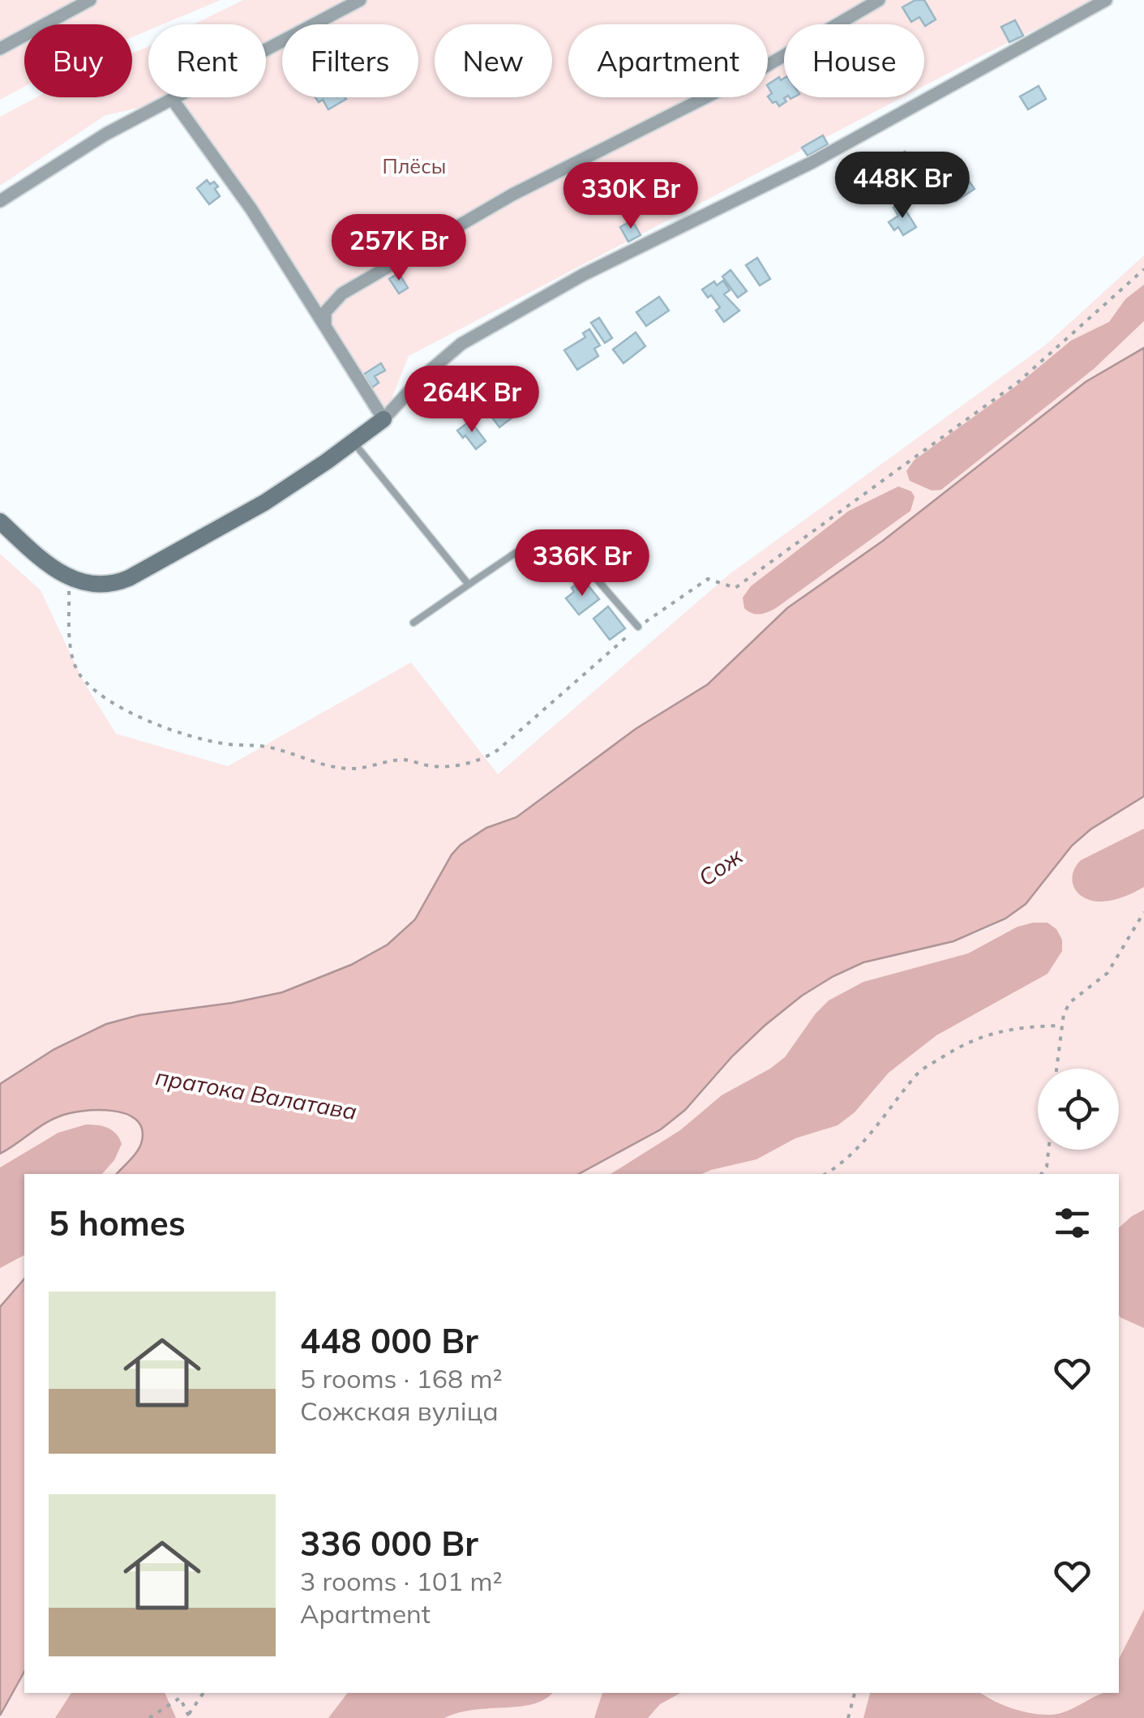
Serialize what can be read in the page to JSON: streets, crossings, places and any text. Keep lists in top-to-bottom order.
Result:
{
  "water": ["Сож", "пратока Валатава"],
  "parks": ["Плёсы"],
  "page": {
    "chip": [
      "Buy",
      "Rent",
      "Filters",
      "New",
      "Apartment",
      "House"
    ],
    "price": [
      "448K Br",
      "330K Br",
      "257K Br",
      "264K Br",
      "336K Br"
    ],
    "heading": "5 homes",
    "list": [
      {
        "name": "448 000 Br",
        "note": "5 rooms · 168 m² · Сожская вуліца"
      },
      {
        "name": "336 000 Br",
        "note": "3 rooms · 101 m² · Apartment"
      }
    ]
  }
}
